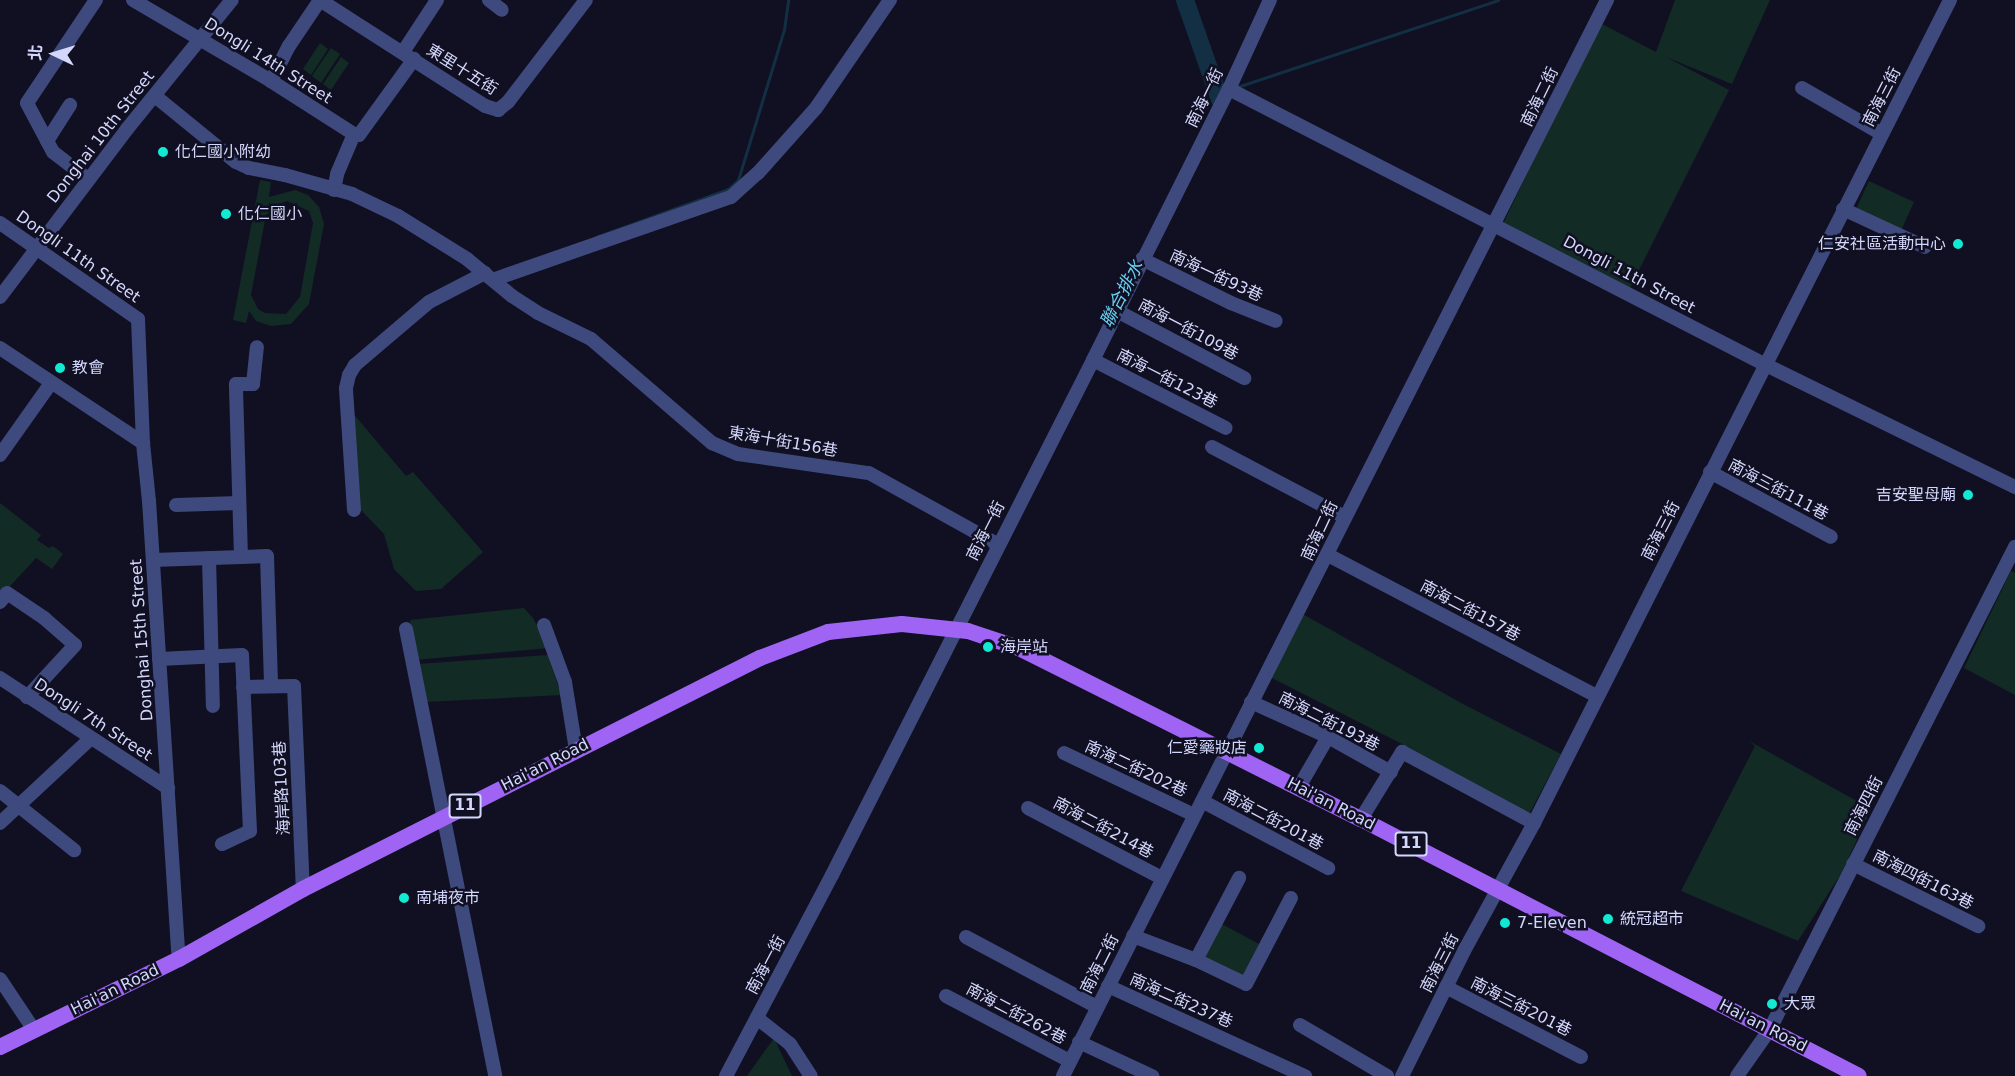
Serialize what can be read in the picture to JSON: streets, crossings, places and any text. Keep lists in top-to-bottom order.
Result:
{
  "streets": {
    "main road": ["Hai'an Road", "11"],
    "street": [
      "Dongli 14th Street",
      "東里十五街",
      "南海二街",
      "南海三街",
      "南海一街",
      "Donghai 10th Street",
      "Dongli 11th Street",
      "南海一街93巷",
      "南海一街109巷",
      "南海一街123巷",
      "東海十街156巷",
      "南海三街111巷",
      "南海二街157巷",
      "Donghai 15th Street",
      "Dongli 7th Street",
      "南海二街193巷",
      "南海二街202巷",
      "海岸路103巷",
      "南海四街",
      "南海二街201巷",
      "南海二街214巷",
      "南海四街163巷",
      "南海二街237巷",
      "南海三街201巷",
      "南海二街262巷"
    ]
  },
  "crossings": [
    ["Dongli 14th Street", "Donghai 10th Street"],
    ["南海二街", "Dongli 11th Street"],
    ["南海二街", "南海二街157巷"],
    ["南海二街", "南海二街193巷"],
    ["南海二街", "Hai'an Road"],
    ["南海二街", "南海二街202巷"],
    ["南海二街", "南海二街201巷"],
    ["南海二街", "南海二街214巷"],
    ["南海二街", "南海二街237巷"],
    ["南海二街", "南海二街262巷"],
    ["南海三街", "Dongli 11th Street"],
    ["南海三街", "南海三街111巷"],
    ["南海三街", "南海二街157巷"],
    ["南海三街", "Hai'an Road"],
    ["南海三街", "南海三街201巷"],
    ["南海一街", "Dongli 11th Street"],
    ["南海一街", "南海一街93巷"],
    ["南海一街", "南海一街109巷"],
    ["南海一街", "南海一街123巷"],
    ["南海一街", "東海十街156巷"],
    ["南海一街", "Hai'an Road"],
    ["Donghai 10th Street", "Dongli 11th Street"],
    ["Donghai 10th Street", "東海十街156巷"],
    ["Dongli 11th Street", "Donghai 15th Street"],
    ["Donghai 15th Street", "Dongli 7th Street"],
    ["Donghai 15th Street", "Hai'an Road"],
    ["Hai'an Road", "海岸路103巷"],
    ["Hai'an Road", "南海四街"],
    ["南海四街", "南海四街163巷"]
  ],
  "water": ["聯合排水"],
  "places": [
    "化仁國小附幼",
    "化仁國小",
    "仁安社區活動中心",
    "教會",
    "吉安聖母廟",
    "海岸站",
    "仁愛藥妝店",
    "南埔夜市",
    "統冠超市",
    "7-Eleven",
    "大眾"
  ],
  "north": "left"
}
